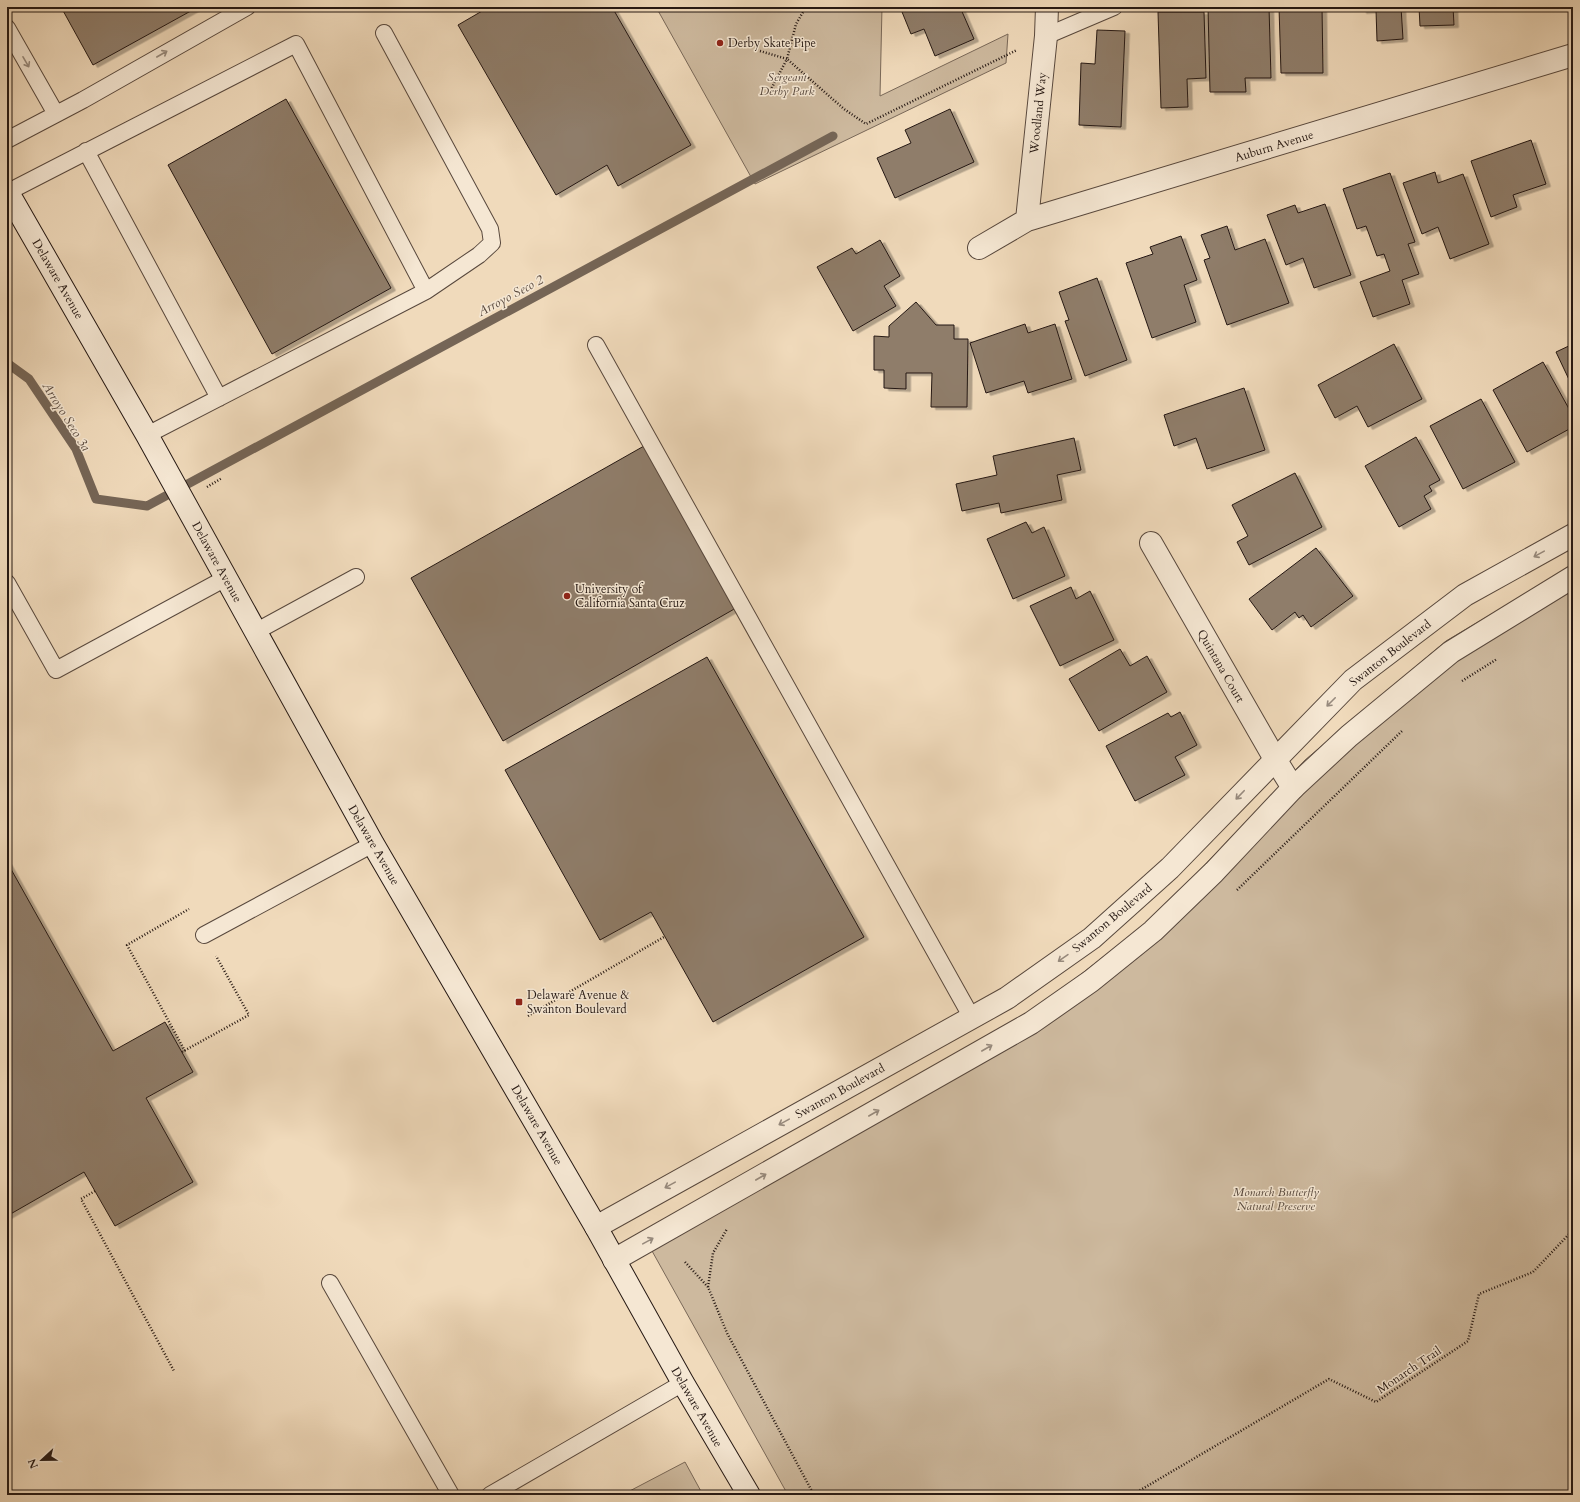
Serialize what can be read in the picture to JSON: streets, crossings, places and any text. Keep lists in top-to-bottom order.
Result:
{
  "streets": {
    "street": [
      "Woodland Way",
      "Auburn Avenue",
      "Delaware Avenue",
      "Swanton Boulevard",
      "Quintana Court"
    ],
    "path": ["Monarch Trail"]
  },
  "crossings": [
    ["Woodland Way", "Auburn Avenue"],
    ["Delaware Avenue", "Swanton Boulevard"],
    ["Swanton Boulevard", "Quintana Court"]
  ],
  "water": ["Arroyo Seco 2", "Arroyo Seco 3a"],
  "parks": ["Sergeant Derby Park", "Monarch Butterfly Natural Preserve"],
  "places": {
    "other": ["Derby Skate Pipe", "University of California Santa Cruz"],
    "transit": ["Delaware Avenue & Swanton Boulevard"]
  },
  "north": "left"
}
